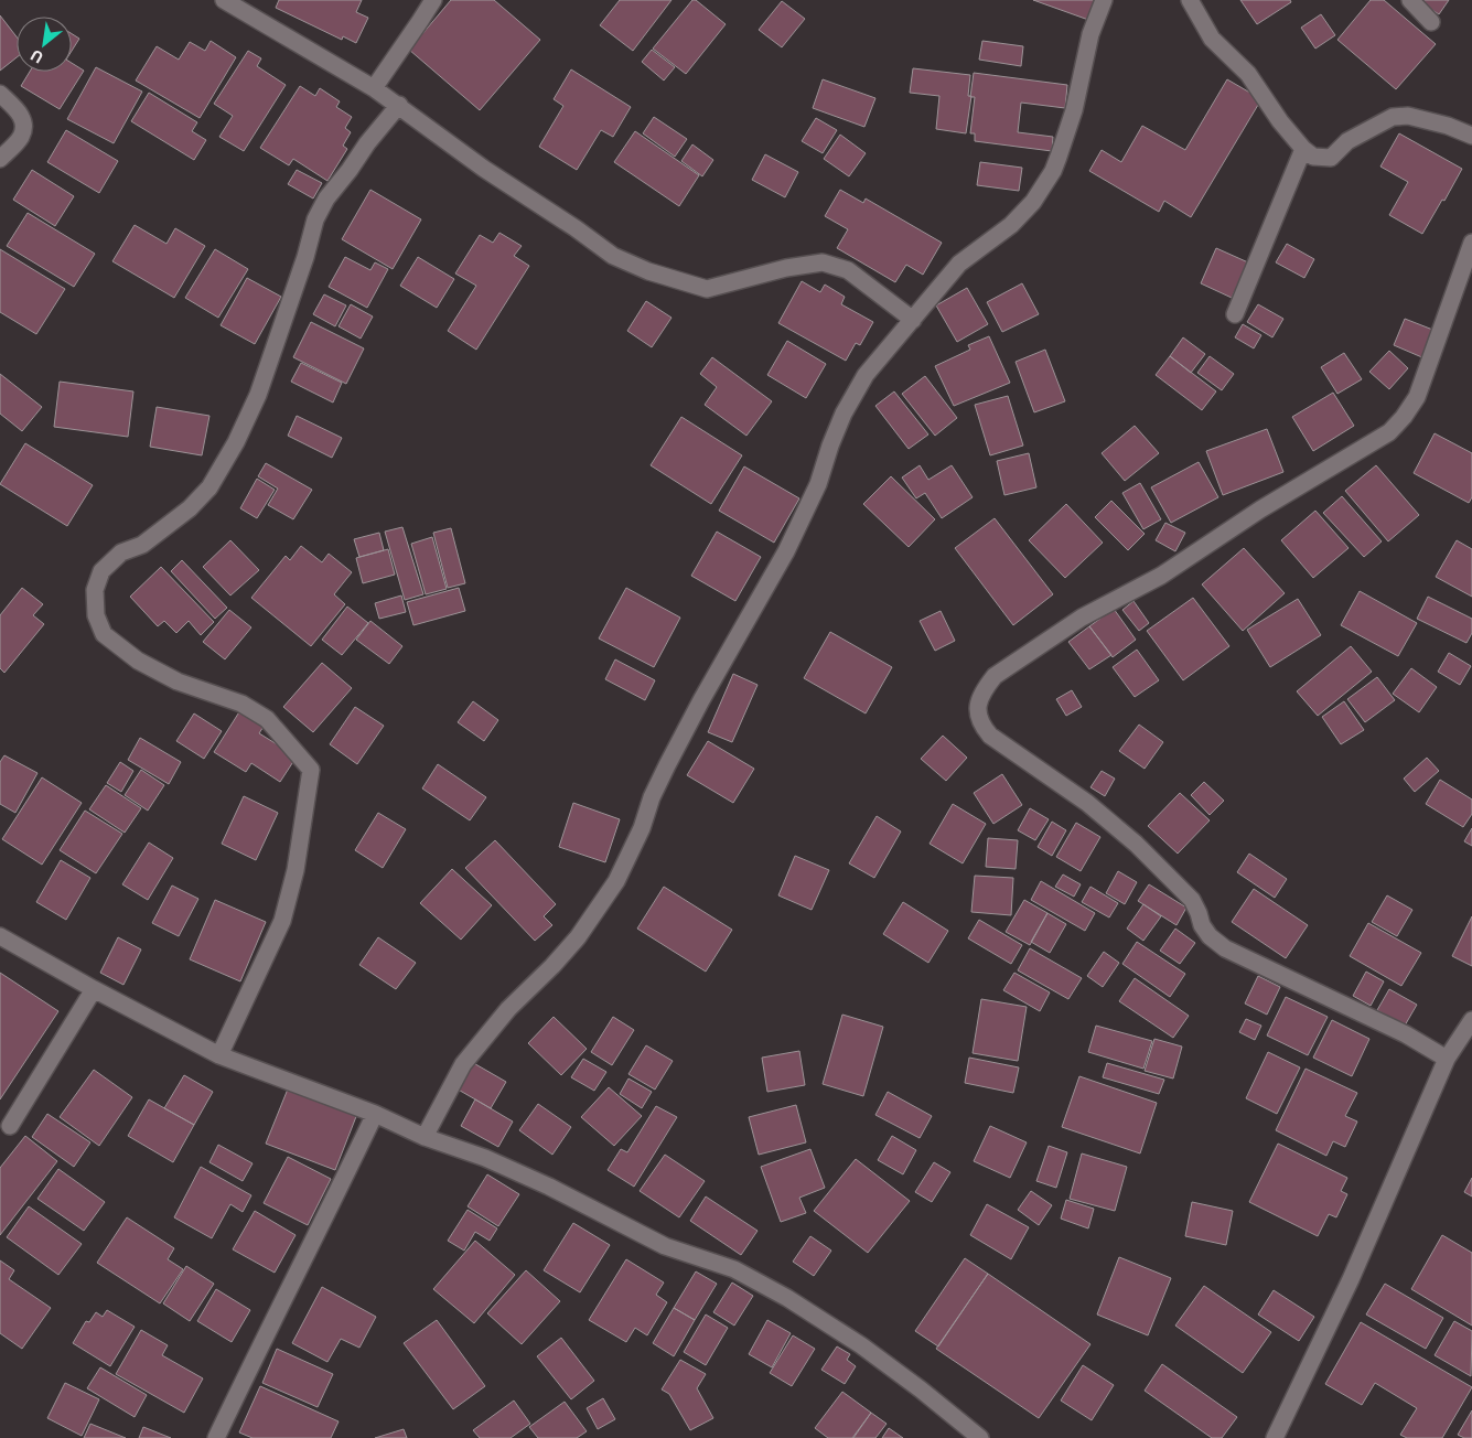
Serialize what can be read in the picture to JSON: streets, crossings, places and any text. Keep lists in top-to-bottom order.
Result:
{
  "north": "bottom left"
}
